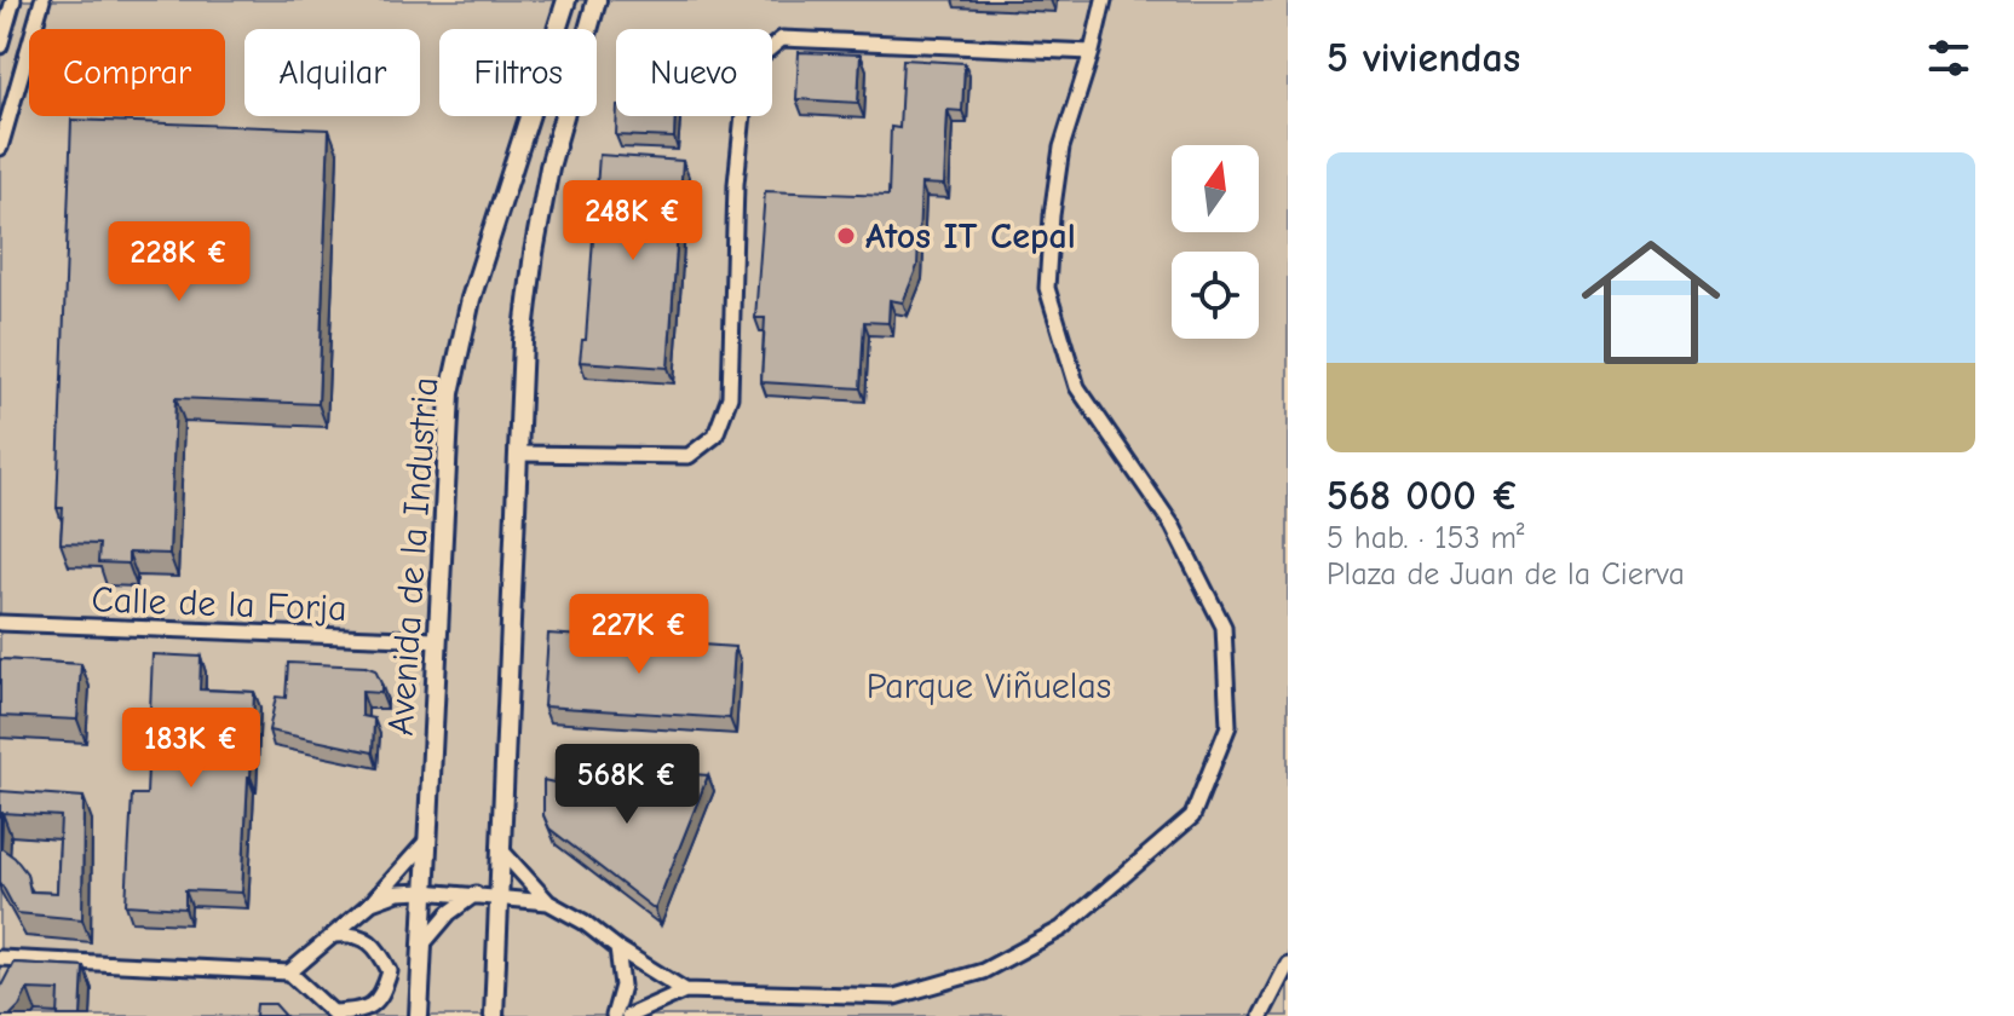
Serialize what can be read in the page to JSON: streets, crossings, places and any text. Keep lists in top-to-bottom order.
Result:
{
  "streets": {
    "street": ["Avenida de la Industria", "Calle de la Forja"]
  },
  "crossings": [
    ["Avenida de la Industria", "Calle de la Forja"]
  ],
  "parks": ["Parque Viñuelas"],
  "places": ["Atos IT Cepal"],
  "north": "top",
  "page": {
    "heading": "5 viviendas",
    "chip": [
      "Comprar",
      "Alquilar",
      "Filtros",
      "Nuevo"
    ],
    "list": [
      {
        "name": "568 000 €",
        "note": "5 hab. · 153 m² · Plaza de Juan de la Cierva"
      }
    ],
    "price": [
      "248K €",
      "228K €",
      "227K €",
      "183K €",
      "568K €"
    ]
  }
}
